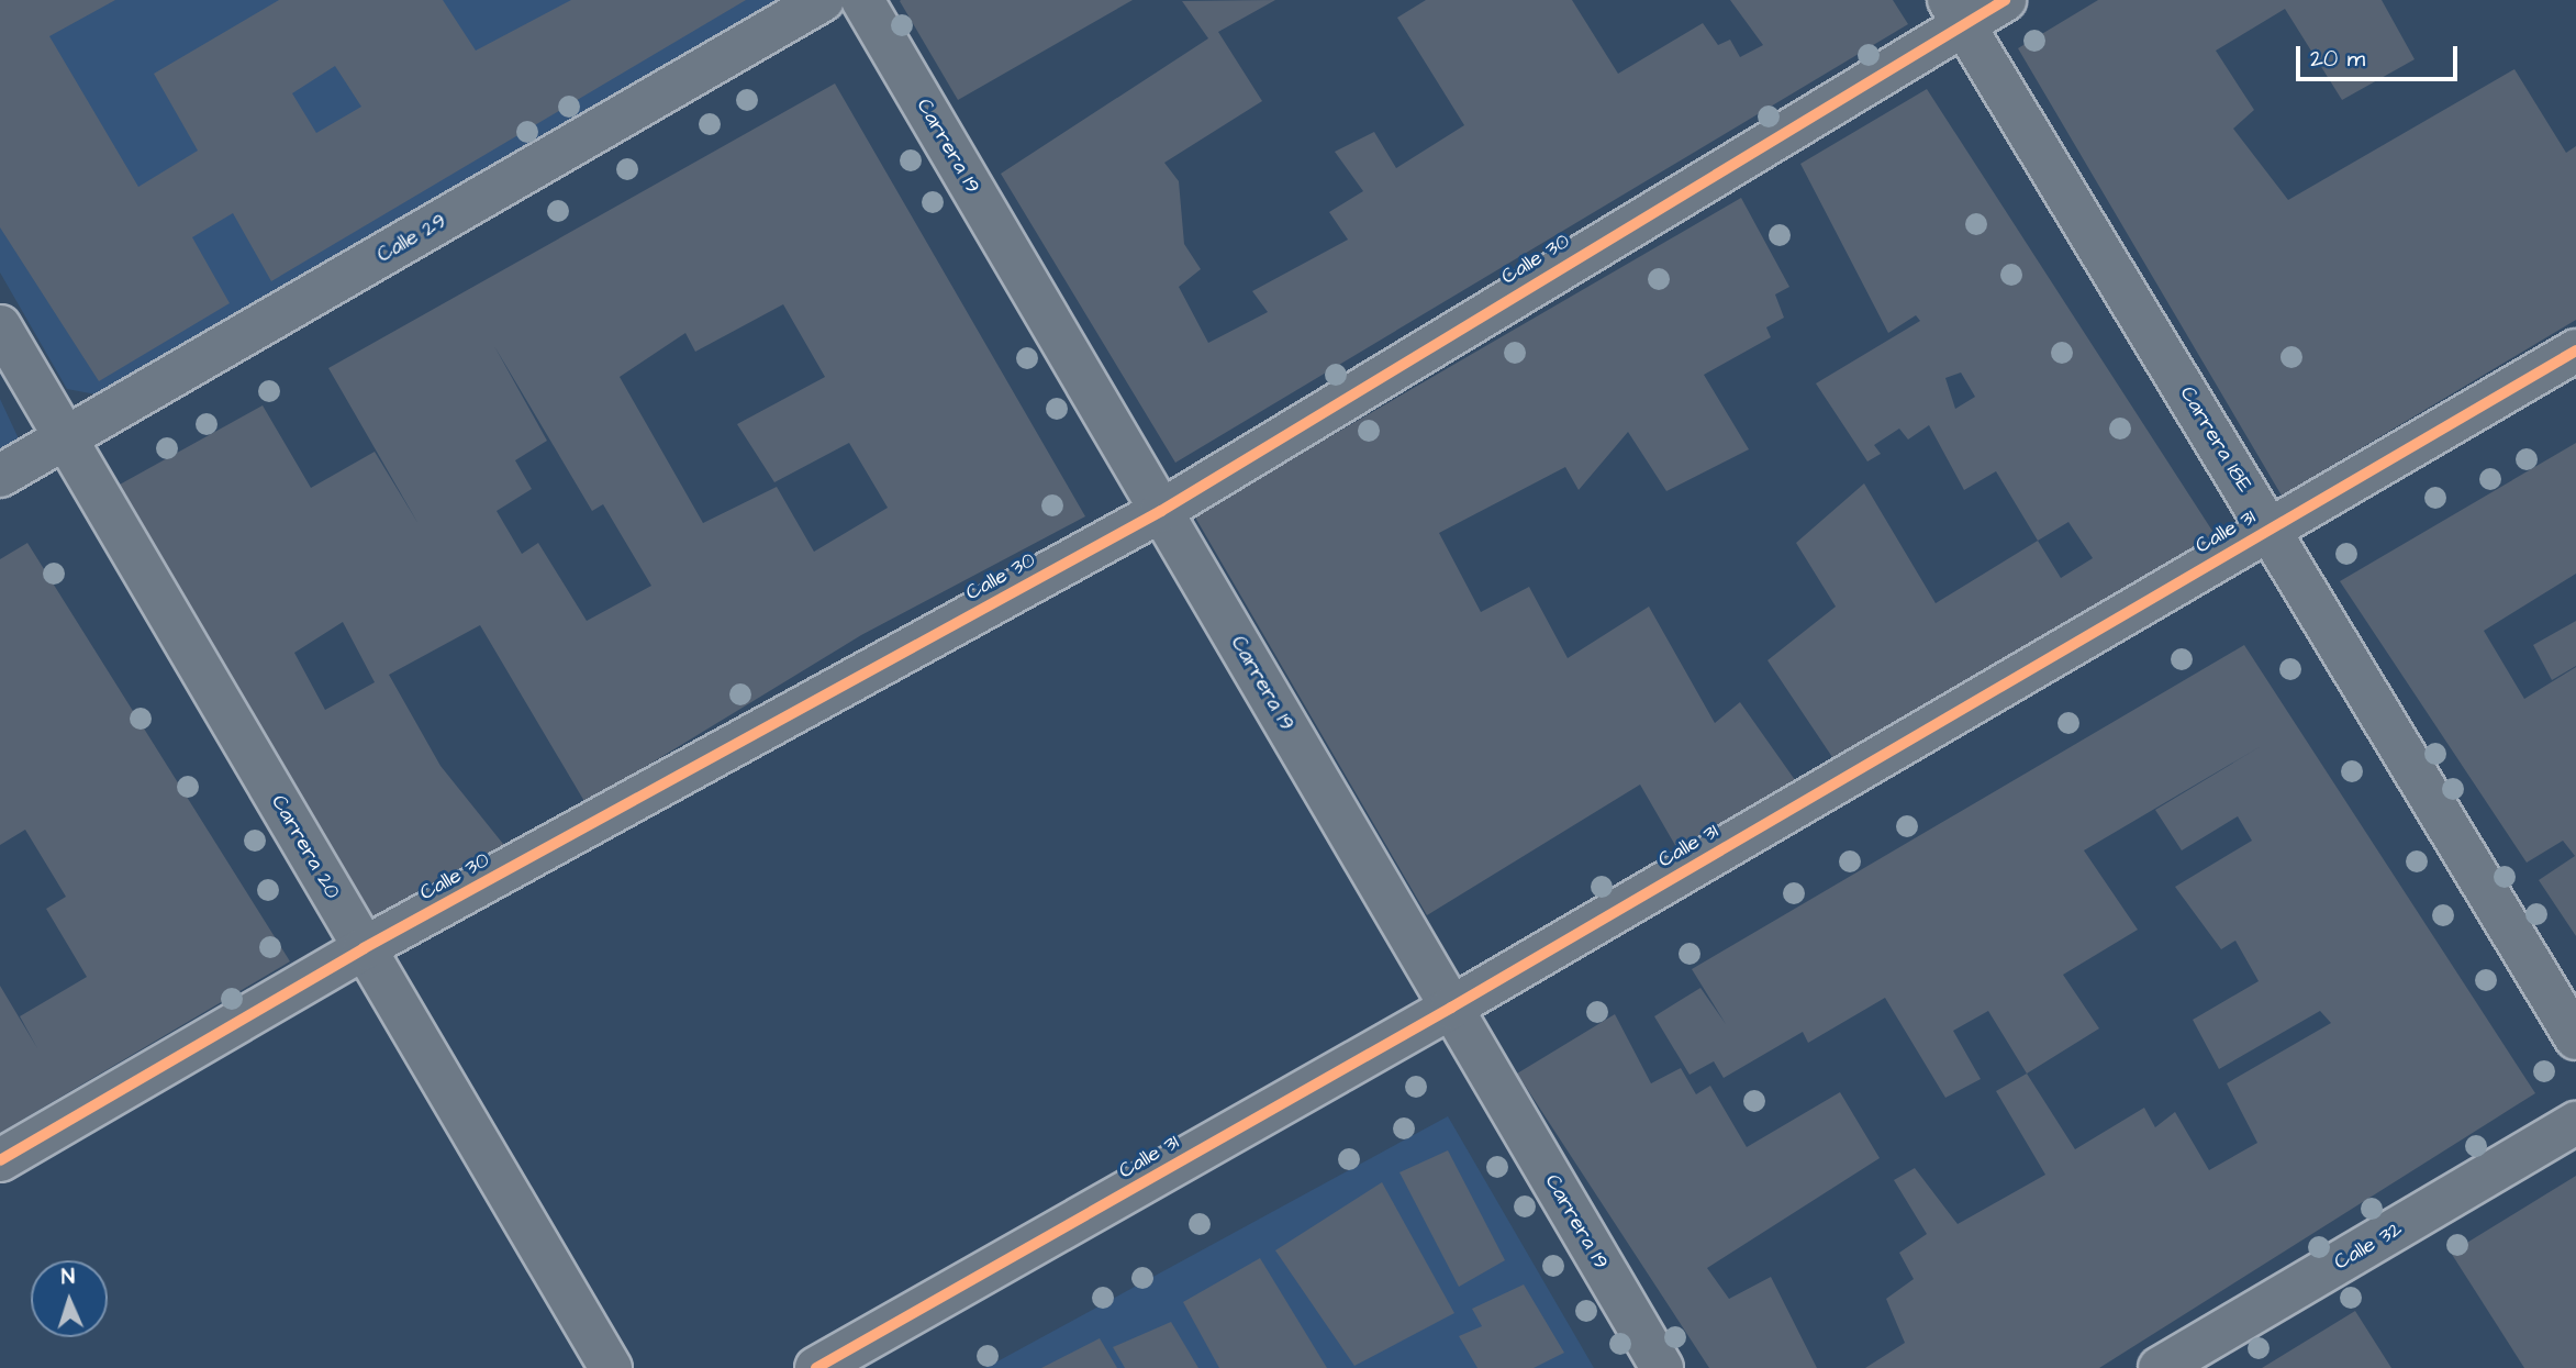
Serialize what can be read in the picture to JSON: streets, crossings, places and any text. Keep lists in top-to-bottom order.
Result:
{
  "streets": {
    "street": [
      "Carrera 19",
      "Calle 29",
      "Calle 30",
      "Carrera 18E",
      "Calle 31",
      "Carrera 20",
      "Calle 32"
    ]
  },
  "crossings": [
    ["Carrera 19", "Calle 30"],
    ["Carrera 19", "Calle 31"],
    ["Calle 29", "Carrera 20"],
    ["Calle 30", "Carrera 18E"],
    ["Calle 30", "Carrera 20"],
    ["Carrera 18E", "Calle 31"]
  ],
  "scale_bar": "20 m",
  "north": "top"
}
